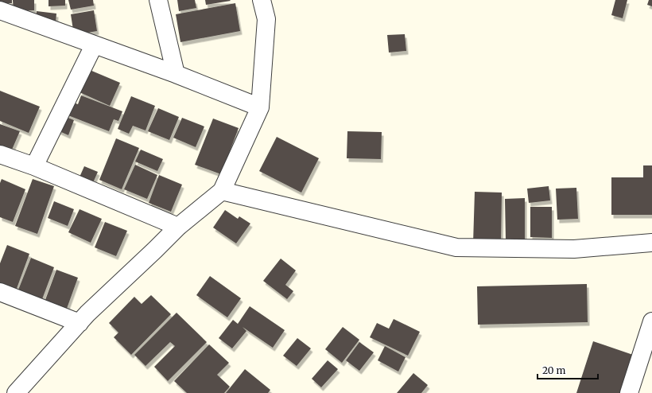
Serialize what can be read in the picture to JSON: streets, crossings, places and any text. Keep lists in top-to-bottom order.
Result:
{
  "scale_bar": "20 m"
}
